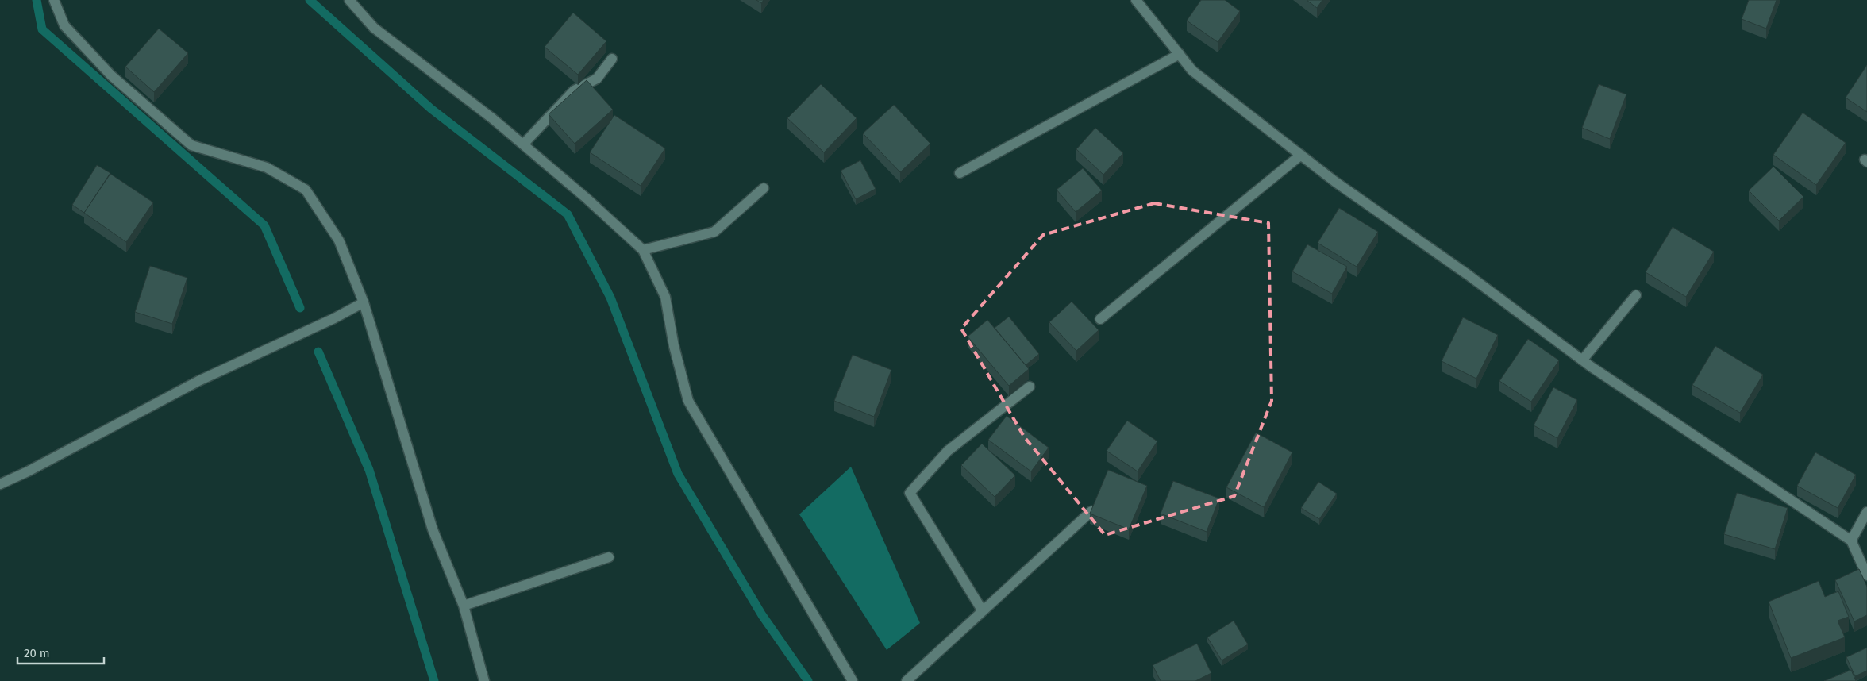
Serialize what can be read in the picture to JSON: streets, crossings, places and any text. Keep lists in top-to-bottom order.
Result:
{
  "scale_bar": "20 m"
}
